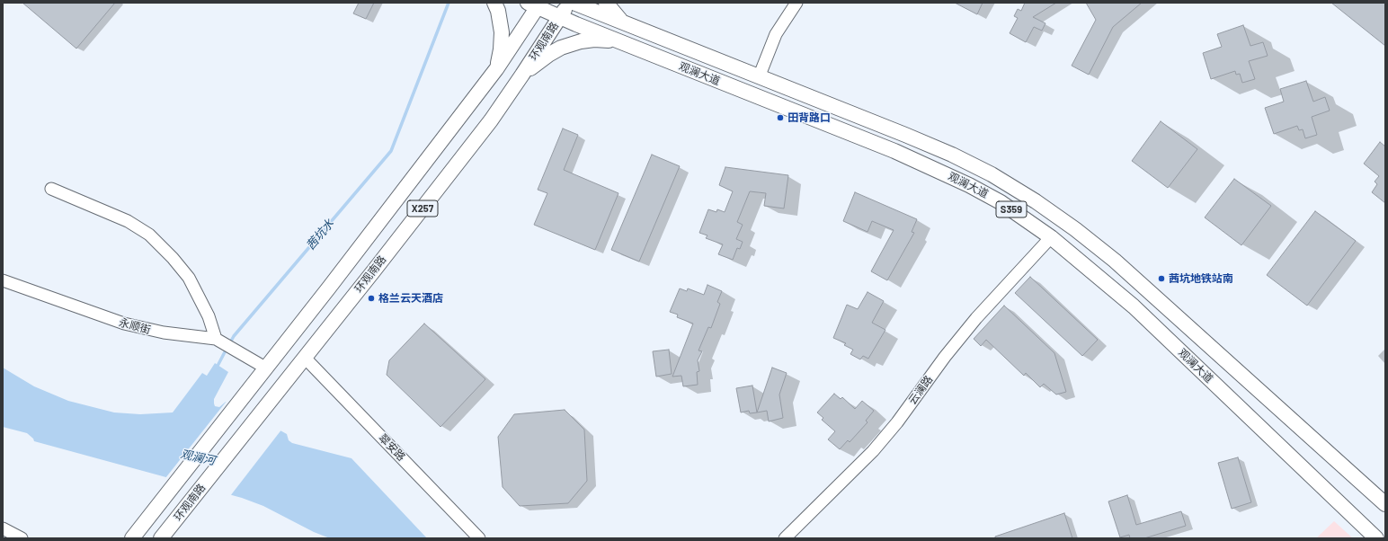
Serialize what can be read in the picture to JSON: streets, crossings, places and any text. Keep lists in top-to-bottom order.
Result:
{
  "streets": {
    "main road": [
      "环观南路",
      "观澜大道",
      "X257",
      "S359"
    ],
    "street": ["永顺街", "云澜路", "翠安路"]
  },
  "crossings": [
    ["环观南路", "观澜大道"],
    ["环观南路", "翠安路"],
    ["观澜大道", "X257"],
    ["观澜大道", "云澜路"],
    ["X257", "永顺街"]
  ],
  "water": ["茜坑水", "观澜河"],
  "places": ["田背路口", "茜坑地铁站南", "格兰云天酒店"]
}
